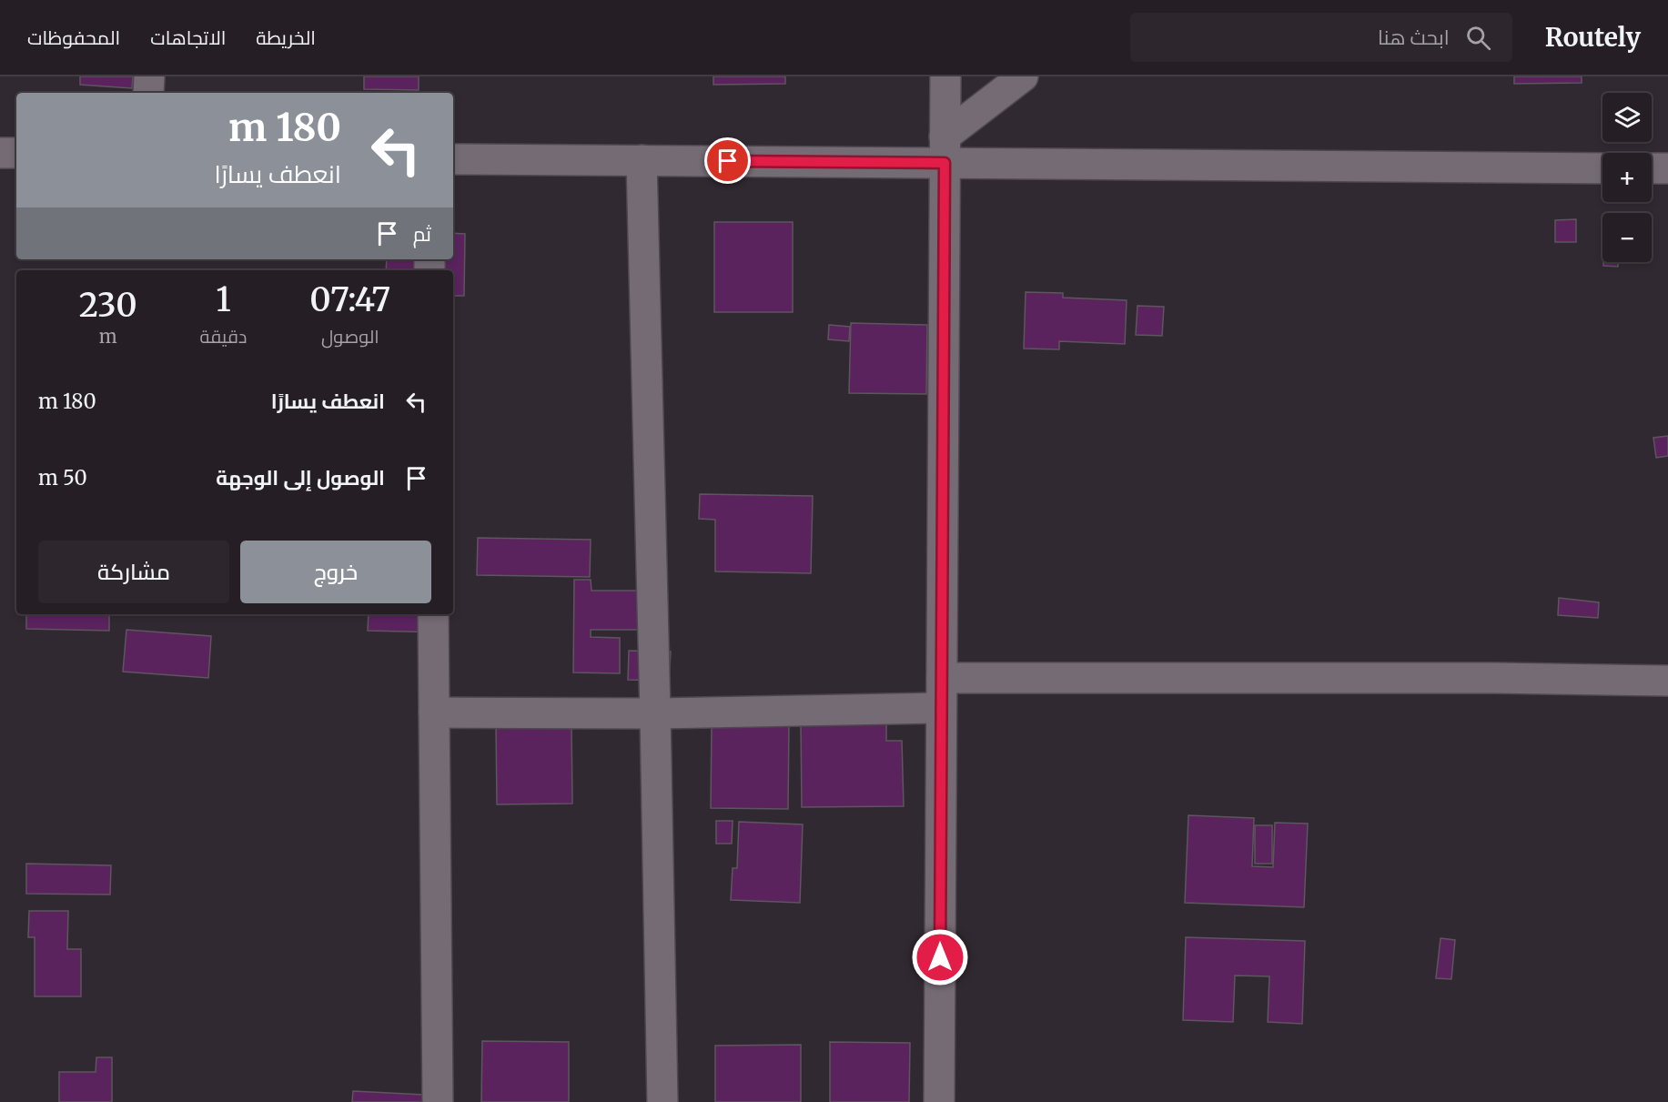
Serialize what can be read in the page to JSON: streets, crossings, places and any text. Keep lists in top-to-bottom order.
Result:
{
  "page": {
    "header": "Routely",
    "search": "ابحث هنا",
    "nav": ["الخريطة", "الاتجاهات", "المحفوظات"],
    "map_buttons": ["+", "−"],
    "turn": ["180 m", "انعطف يسارًا"],
    "then": "ثم",
    "eta": [
      "07:47",
      "الوصول",
      "1",
      "دقيقة",
      "230",
      "m"
    ],
    "list": [
      {
        "name": "انعطف يسارًا",
        "value": "180 m"
      },
      {
        "name": "الوصول إلى الوجهة",
        "value": "50 m"
      }
    ],
    "buttons": ["خروج", "مشاركة"]
  }
}
